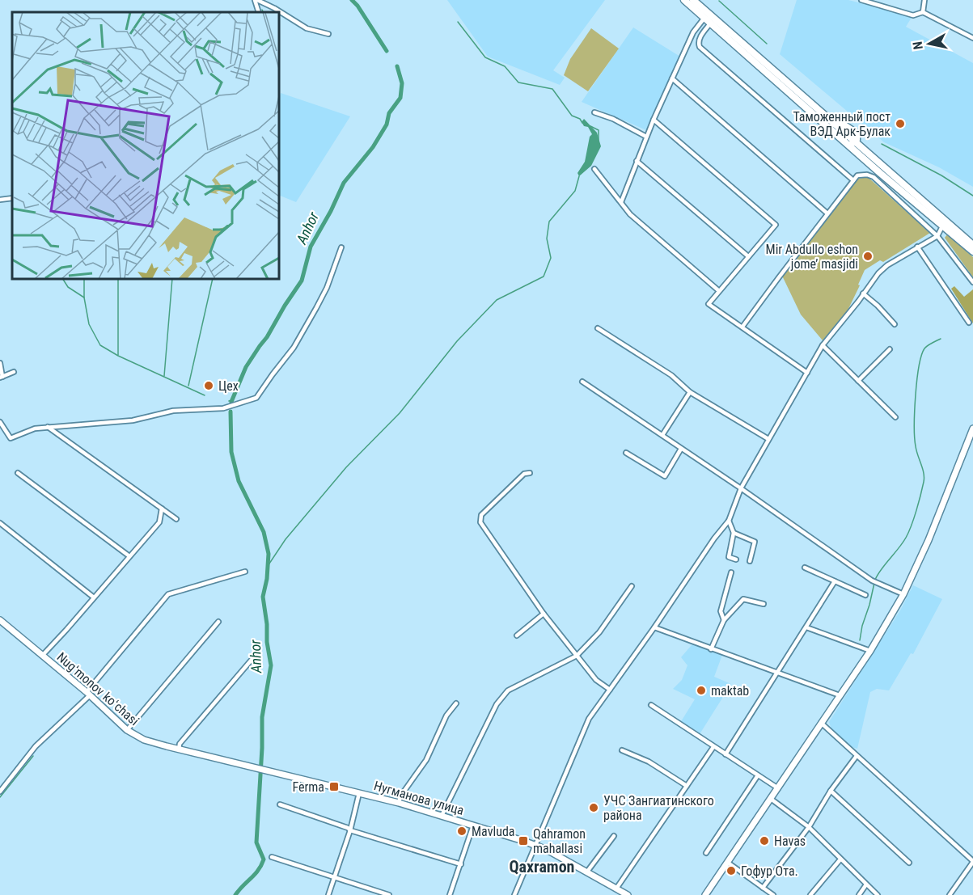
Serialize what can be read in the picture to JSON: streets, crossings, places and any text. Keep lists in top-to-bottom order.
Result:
{
  "streets": {
    "main road": ["Nugʻmonov koʻchasi", "Нугманова улица"]
  },
  "crossings": [
    ["Nugʻmonov koʻchasi", "Нугманова улица"]
  ],
  "districts": ["Qaxramon"],
  "water": ["Anhor"],
  "places": {
    "other": [
      "Таможенный пост ВЭД Арк-Булак",
      "Mir Abdullo eshon jome’ masjidi",
      "Цех",
      "maktab",
      "УЧС Зангиатинского района",
      "Mavluda",
      "Havas",
      "Гофур Ота."
    ],
    "transit": ["Ferma", "Qahramon mahallasi"]
  },
  "north": "left"
}
